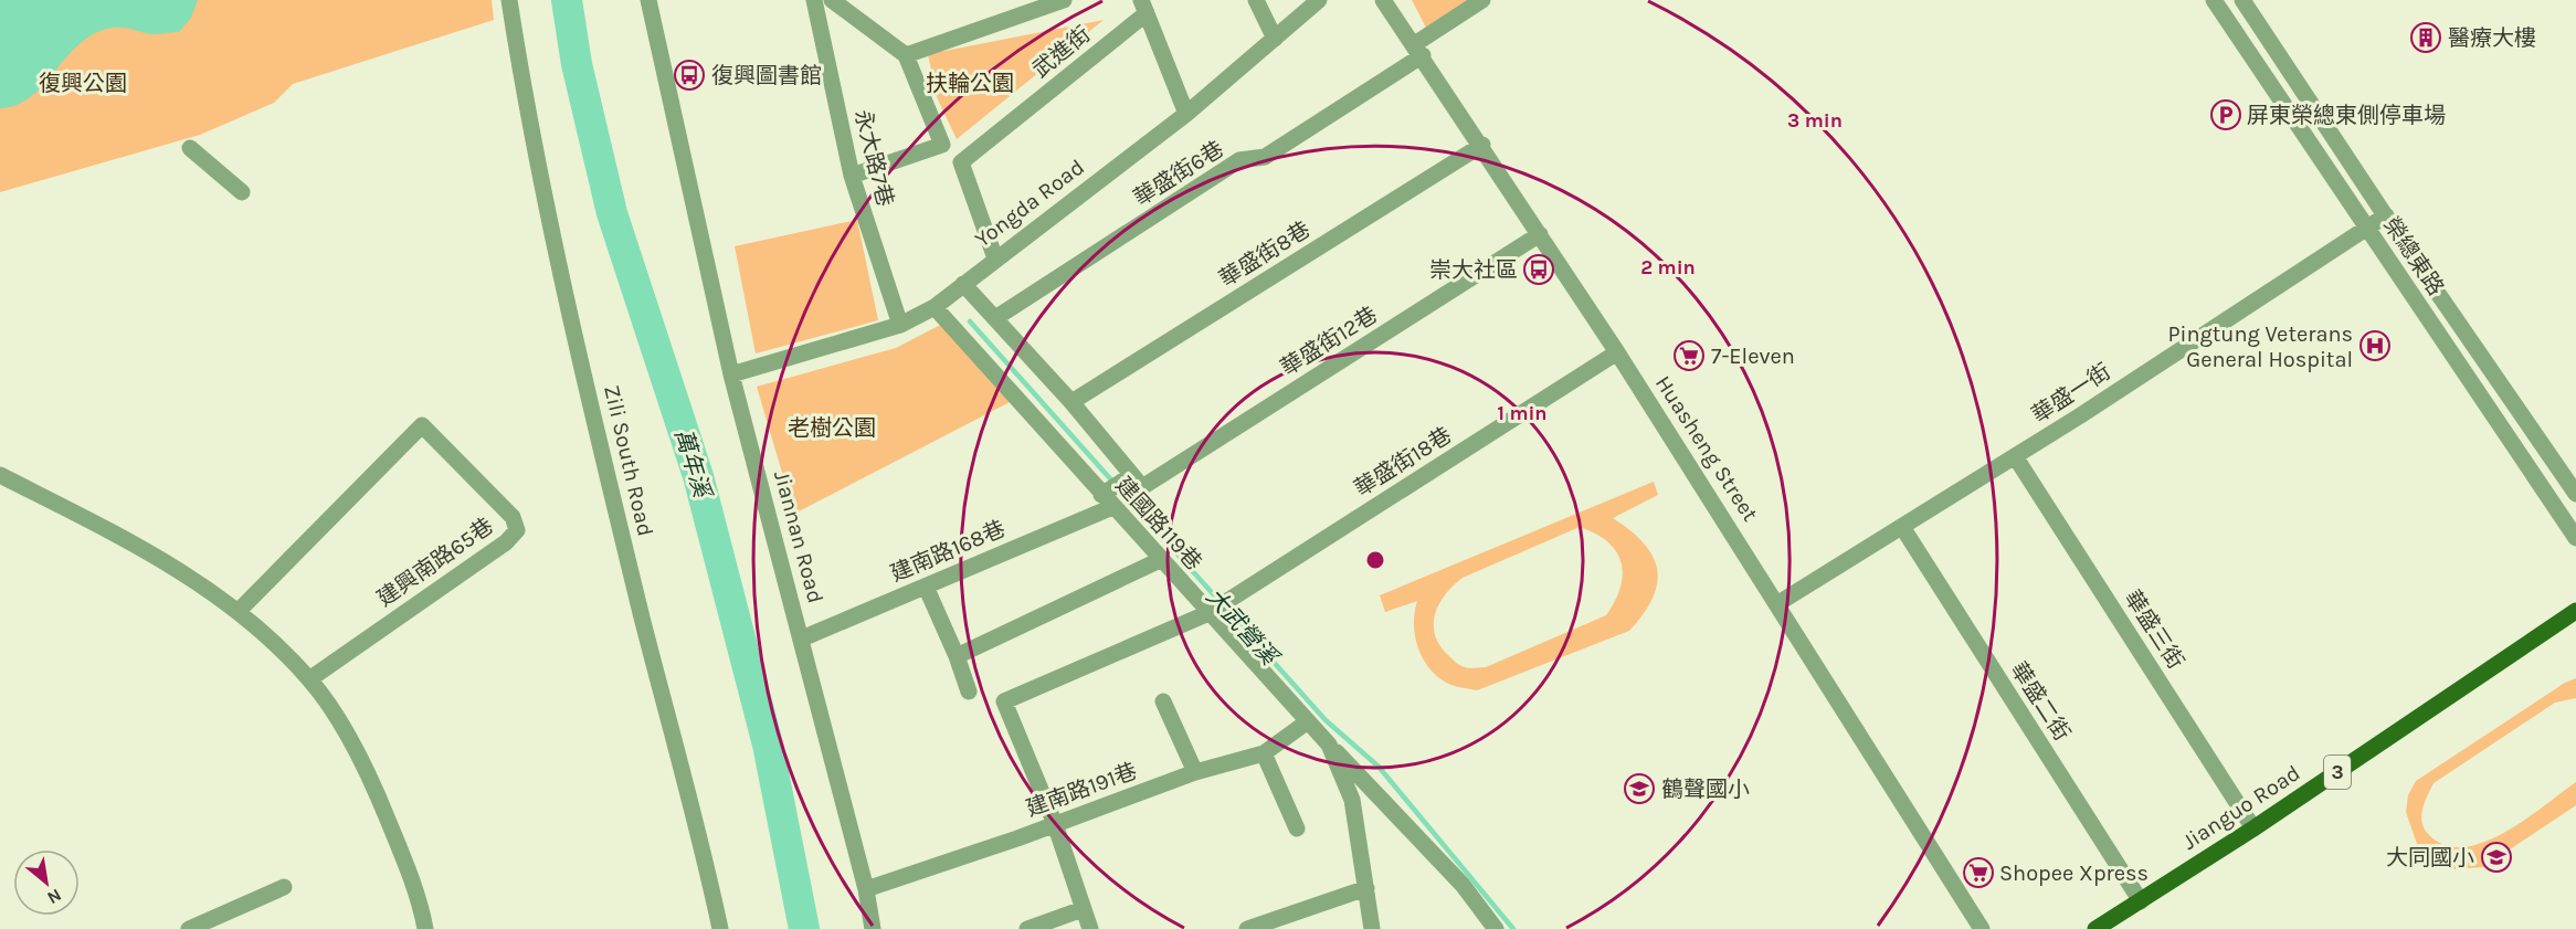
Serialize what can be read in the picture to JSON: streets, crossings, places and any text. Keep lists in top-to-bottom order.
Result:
{
  "streets": {
    "main road": ["3", "Jianguo Road"],
    "street": [
      "武進街",
      "永大路7巷",
      "華盛街6巷",
      "Yongda Road",
      "華盛街8巷",
      "榮總東路",
      "華盛街12巷",
      "華盛一街",
      "Huasheng Street",
      "Zili South Road",
      "華盛街18巷",
      "建國路119巷",
      "Jiannan Road",
      "建南路168巷",
      "建興南路65巷",
      "華盛三街",
      "華盛二街",
      "建南路191巷"
    ]
  },
  "crossings": [
    ["永大路7巷", "Yongda Road"],
    ["華盛街6巷", "Huasheng Street"],
    ["Yongda Road", "建國路119巷"],
    ["Yongda Road", "Jiannan Road"],
    ["華盛街8巷", "Huasheng Street"],
    ["榮總東路", "華盛一街"],
    ["華盛街12巷", "Huasheng Street"],
    ["華盛街12巷", "建國路119巷"],
    ["華盛街12巷", "建南路168巷"],
    ["華盛一街", "Huasheng Street"],
    ["華盛一街", "華盛三街"],
    ["華盛一街", "華盛二街"],
    ["Huasheng Street", "華盛街18巷"],
    ["華盛街18巷", "建國路119巷"],
    ["華盛街18巷", "建南路191巷"],
    ["建國路119巷", "建南路168巷"],
    ["建國路119巷", "建南路191巷"],
    ["Jiannan Road", "建南路168巷"],
    ["Jiannan Road", "建南路191巷"],
    ["華盛三街", "Jianguo Road"],
    ["華盛二街", "Jianguo Road"]
  ],
  "water": ["萬年溪", "大武營溪"],
  "parks": ["復興公園", "扶輪公園", "老樹公園"],
  "places": {
    "building": ["醫療大樓"],
    "bus stop": ["復興圖書館", "崇大社區"],
    "parking": ["屏東榮總東側停車場"],
    "hospital": ["Pingtung Veterans General Hospital"],
    "supermarket": ["7-Eleven", "Shopee Xpress"],
    "school or university": ["鶴聲國小", "大同國小"]
  },
  "north": "bottom right",
  "rings": ["3 min", "2 min", "1 min"]
}
